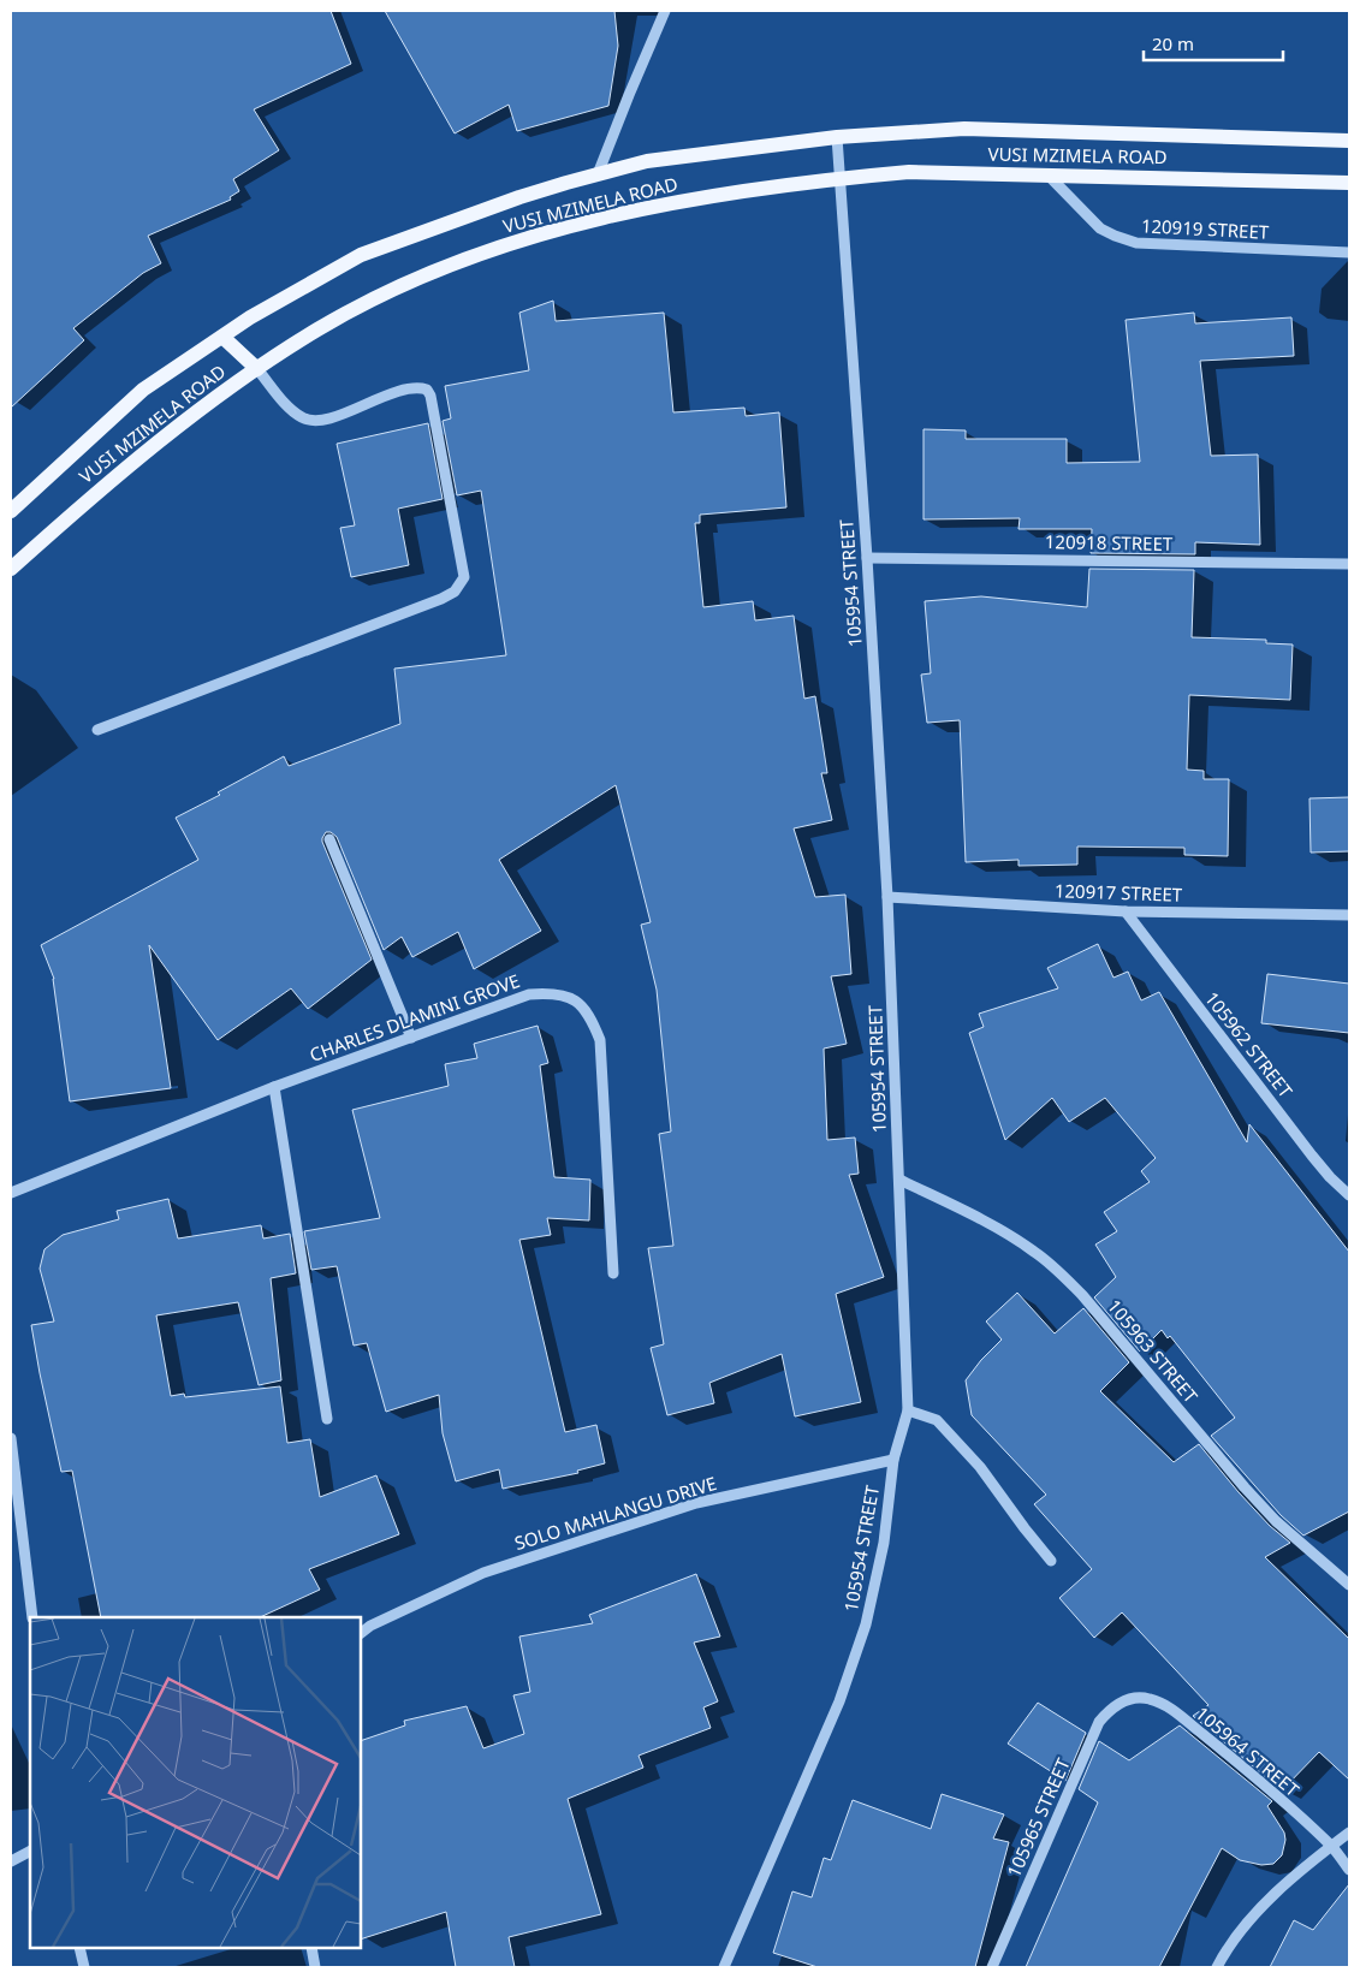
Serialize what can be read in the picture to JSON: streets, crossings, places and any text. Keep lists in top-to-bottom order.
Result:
{
  "streets": {
    "main road": ["VUSI MZIMELA ROAD"],
    "street": [
      "120919 STREET",
      "120918 STREET",
      "105954 STREET",
      "120917 STREET",
      "CHARLES DLAMINI GROVE",
      "105962 STREET",
      "105963 STREET",
      "SOLO MAHLANGU DRIVE",
      "105964 STREET",
      "105965 STREET"
    ]
  },
  "crossings": [
    ["VUSI MZIMELA ROAD", "120919 STREET"],
    ["VUSI MZIMELA ROAD", "105954 STREET"],
    ["120918 STREET", "105954 STREET"],
    ["105954 STREET", "120917 STREET"],
    ["105954 STREET", "105963 STREET"],
    ["105954 STREET", "SOLO MAHLANGU DRIVE"],
    ["120917 STREET", "105962 STREET"],
    ["105964 STREET", "105965 STREET"]
  ],
  "scale_bar": "20 m"
}
